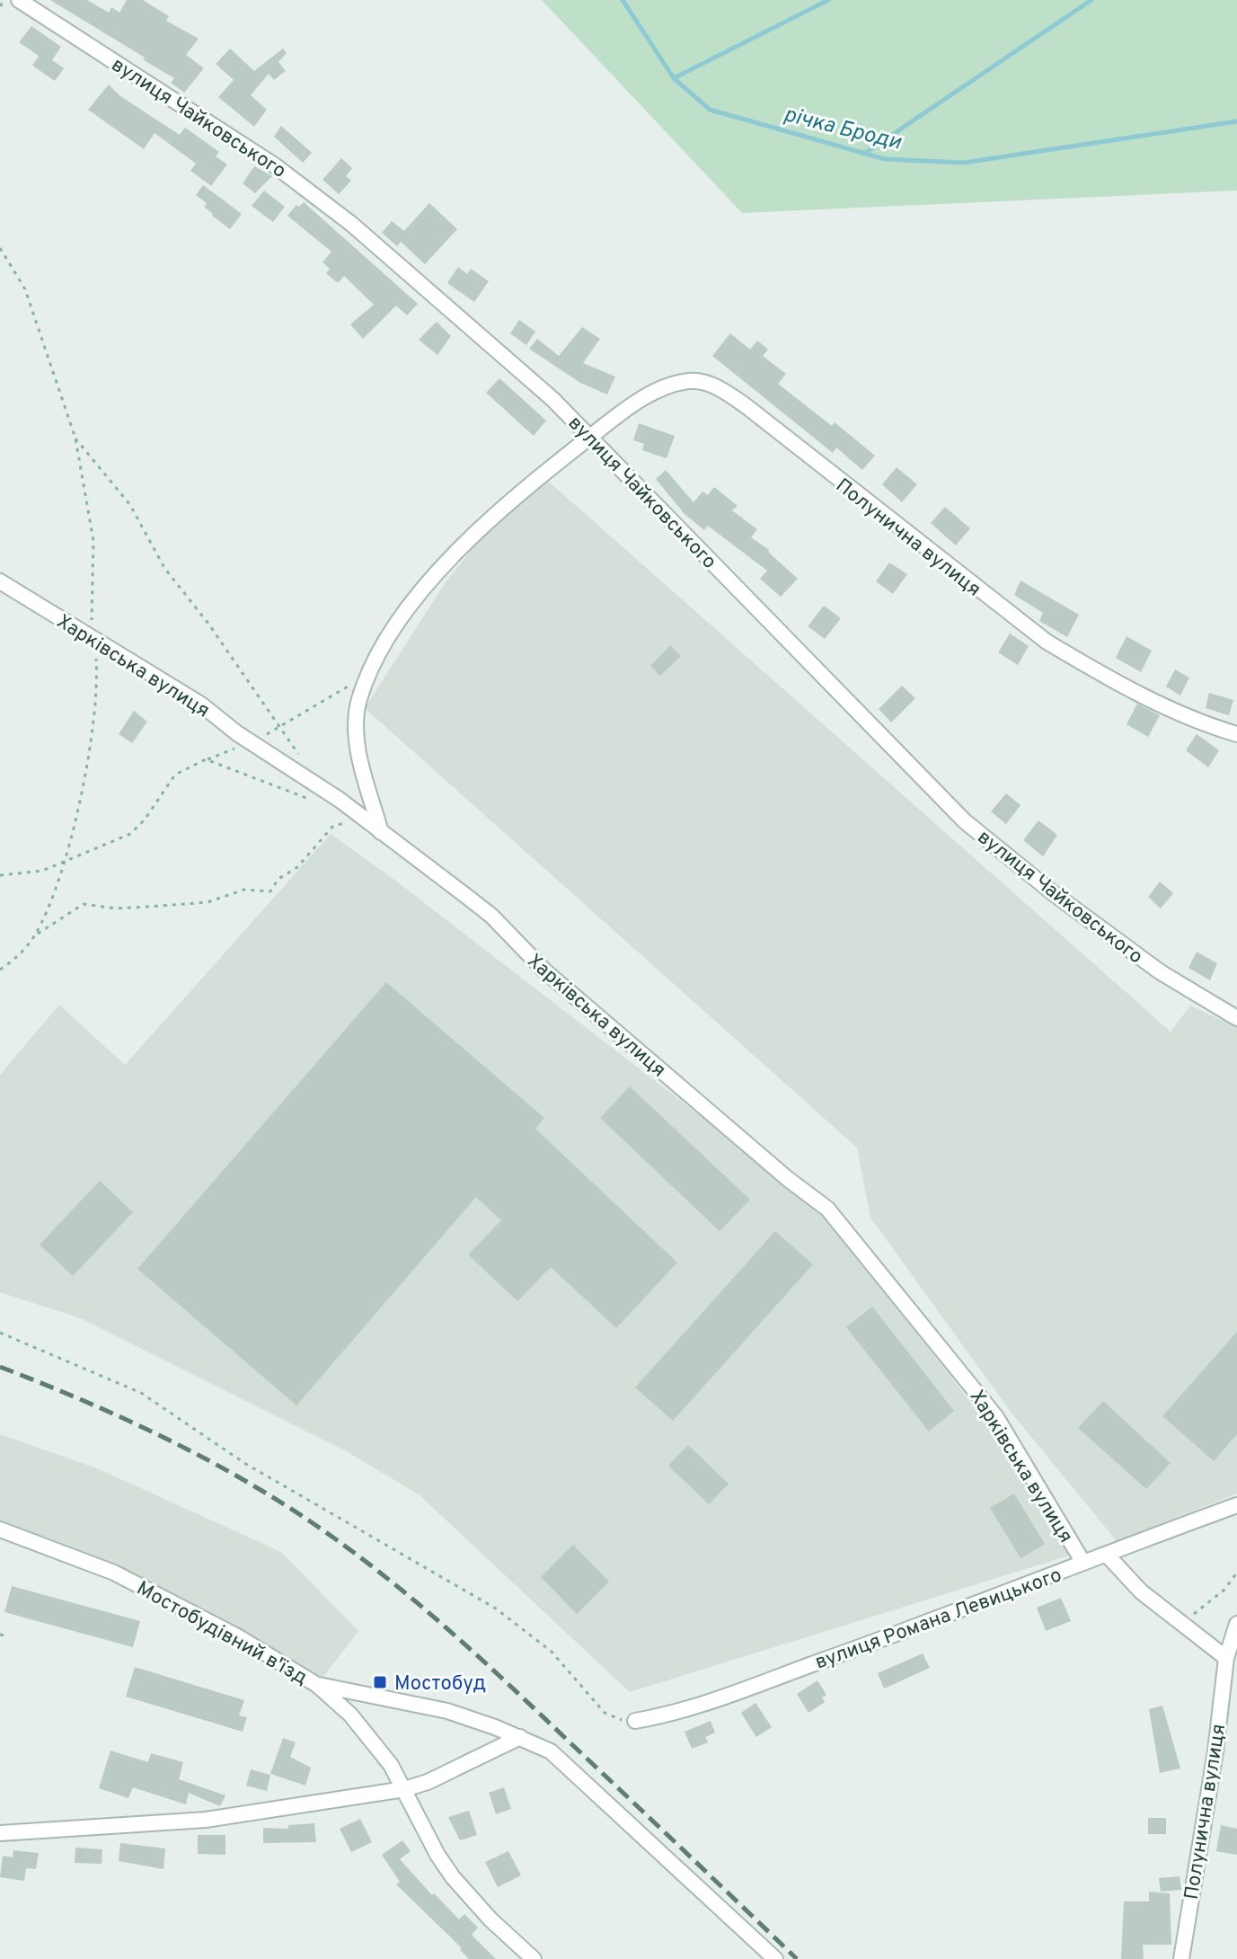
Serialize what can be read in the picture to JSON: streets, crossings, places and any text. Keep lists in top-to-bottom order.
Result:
{
  "streets": {
    "street": [
      "вулиця Чайковського",
      "Полунична вулиця",
      "Харківська вулиця",
      "вулиця Романа Левицького",
      "Мостобудівний в'їзд"
    ]
  },
  "crossings": [
    ["вулиця Чайковського", "Полунична вулиця"],
    ["Полунична вулиця", "Харківська вулиця"],
    ["Харківська вулиця", "вулиця Романа Левицького"]
  ],
  "water": ["річка Броди"],
  "places": {
    "transit": ["Мостобуд"]
  }
}
